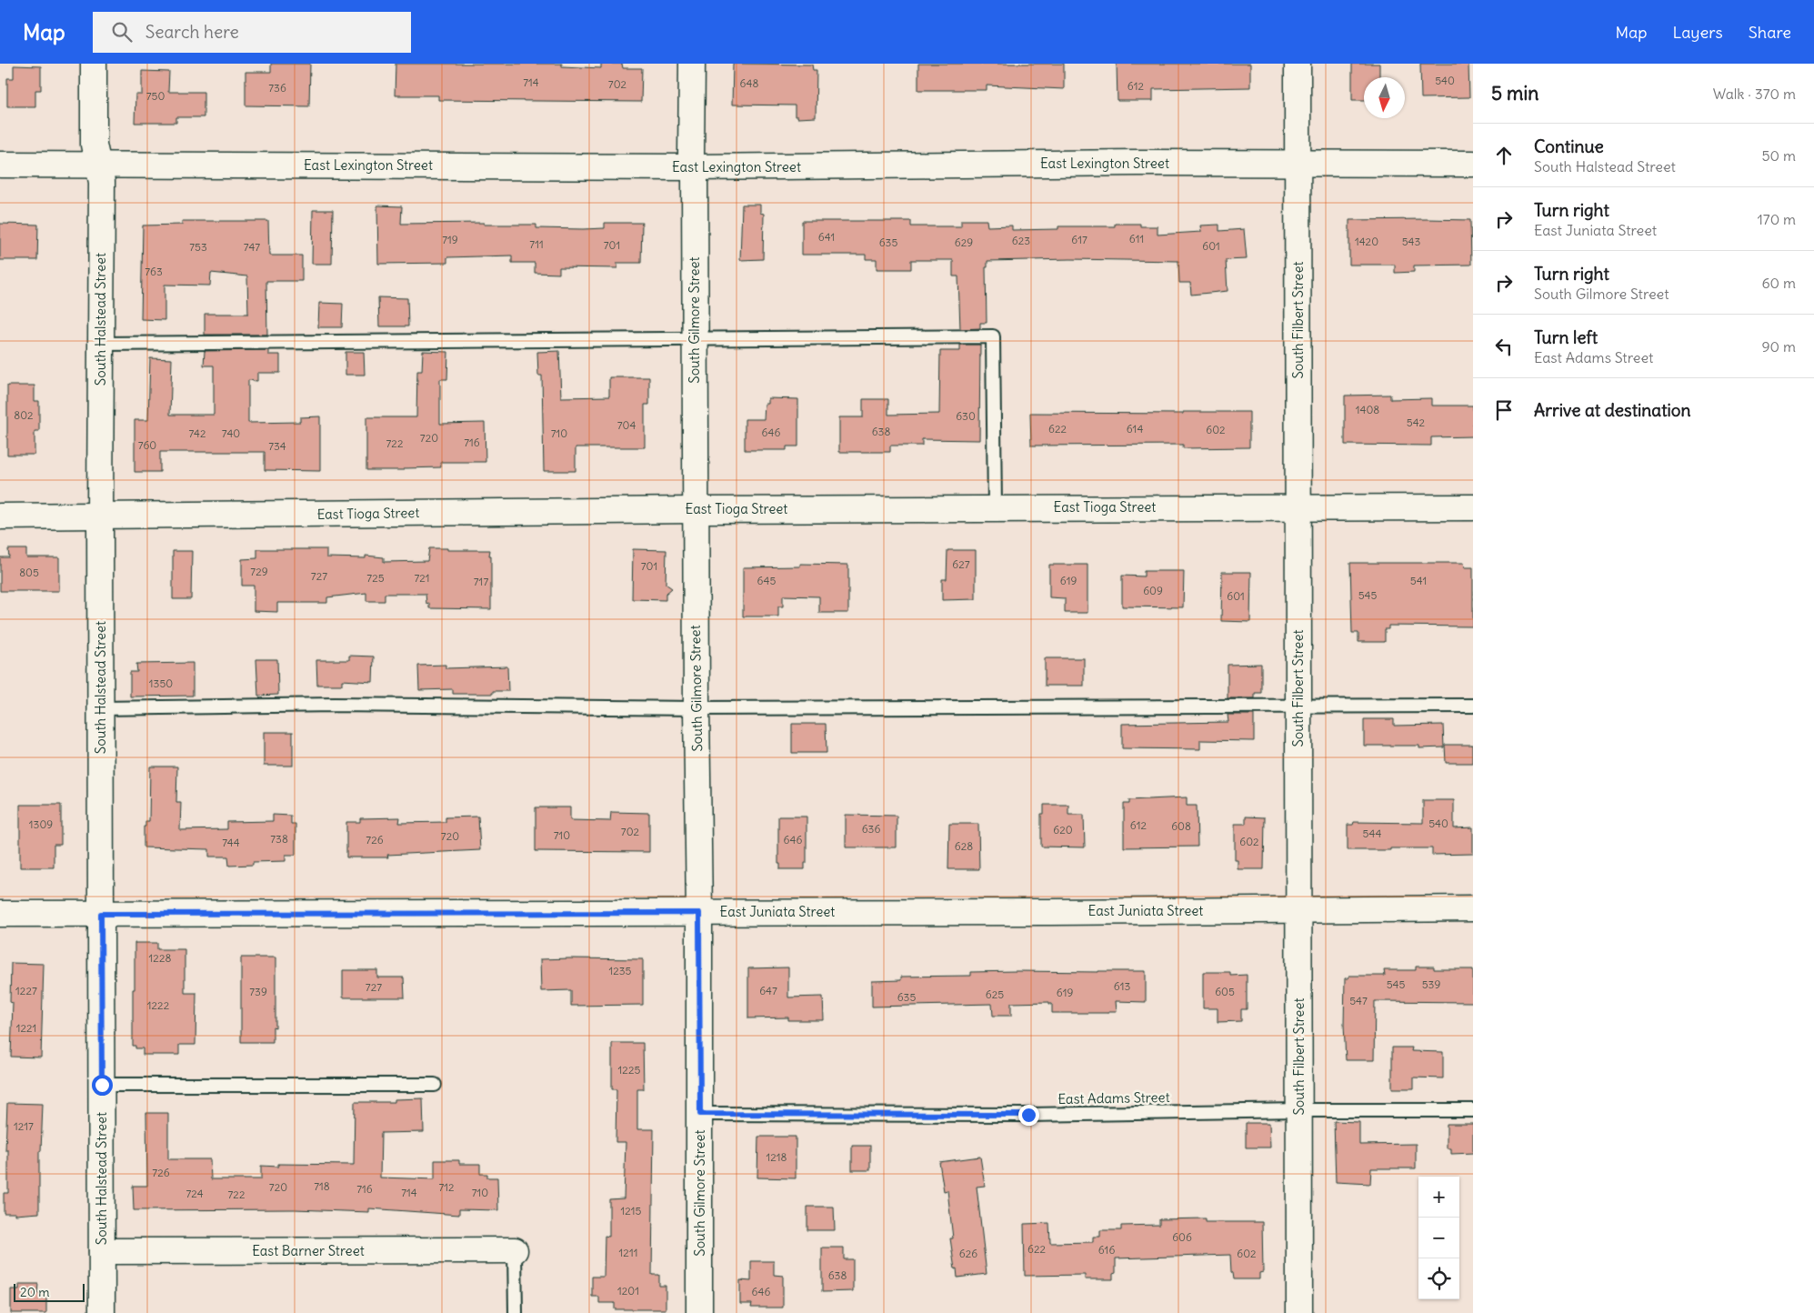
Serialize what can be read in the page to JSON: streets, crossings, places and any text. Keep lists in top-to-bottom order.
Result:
{
  "streets": {
    "street": [
      "East Lexington Street",
      "South Halstead Street",
      "South Gilmore Street",
      "South Filbert Street",
      "East Tioga Street",
      "East Juniata Street",
      "East Barner Street"
    ],
    "lane": ["East Adams Street"]
  },
  "crossings": [
    ["East Lexington Street", "South Halstead Street"],
    ["East Lexington Street", "South Gilmore Street"],
    ["East Lexington Street", "South Filbert Street"],
    ["South Halstead Street", "East Tioga Street"],
    ["South Halstead Street", "East Juniata Street"],
    ["South Halstead Street", "East Barner Street"],
    ["South Gilmore Street", "East Tioga Street"],
    ["South Gilmore Street", "East Juniata Street"],
    ["South Gilmore Street", "East Adams Street"],
    ["South Filbert Street", "East Tioga Street"],
    ["South Filbert Street", "East Juniata Street"],
    ["South Filbert Street", "East Adams Street"]
  ],
  "house_numbers": [
    "540",
    "714",
    "648",
    "702",
    "612",
    "736",
    "750",
    "641",
    "611",
    "719",
    "617",
    "623",
    "1420",
    "543",
    "635",
    "629",
    "711",
    "701",
    "601",
    "753",
    "747",
    "763",
    "1408",
    "802",
    "630",
    "542",
    "704",
    "622",
    "614",
    "602",
    "638",
    "646",
    "742",
    "740",
    "710",
    "720",
    "716",
    "722",
    "760",
    "734",
    "627",
    "701",
    "729",
    "805",
    "727",
    "725",
    "721",
    "645",
    "619",
    "541",
    "717",
    "609",
    "545",
    "601",
    "1350",
    "540",
    "1309",
    "612",
    "608",
    "636",
    "620",
    "702",
    "544",
    "710",
    "720",
    "738",
    "726",
    "646",
    "602",
    "744",
    "628",
    "1228",
    "1235",
    "545",
    "539",
    "613",
    "727",
    "1227",
    "647",
    "739",
    "605",
    "619",
    "625",
    "635",
    "547",
    "1222",
    "1221",
    "1225",
    "1217",
    "1218",
    "726",
    "718",
    "720",
    "712",
    "716",
    "714",
    "710",
    "724",
    "722",
    "1215",
    "606",
    "622",
    "616",
    "1211",
    "626",
    "602",
    "638",
    "1201",
    "646"
  ],
  "scale_bar": "20 m",
  "north": "bottom",
  "page": {
    "header": "Map",
    "search": "Search here",
    "nav": ["Map", "Layers", "Share"],
    "heading": ["5 min", "Walk · 370 m"],
    "list": [
      ["Continue", "South Halstead Street", "50 m"],
      ["Turn right", "East Juniata Street", "170 m"],
      ["Turn right", "South Gilmore Street", "60 m"],
      ["Turn left", "East Adams Street", "90 m"],
      "Arrive at destination"
    ],
    "map_buttons": ["+", "−"],
    "scale": "20 m"
  }
}
